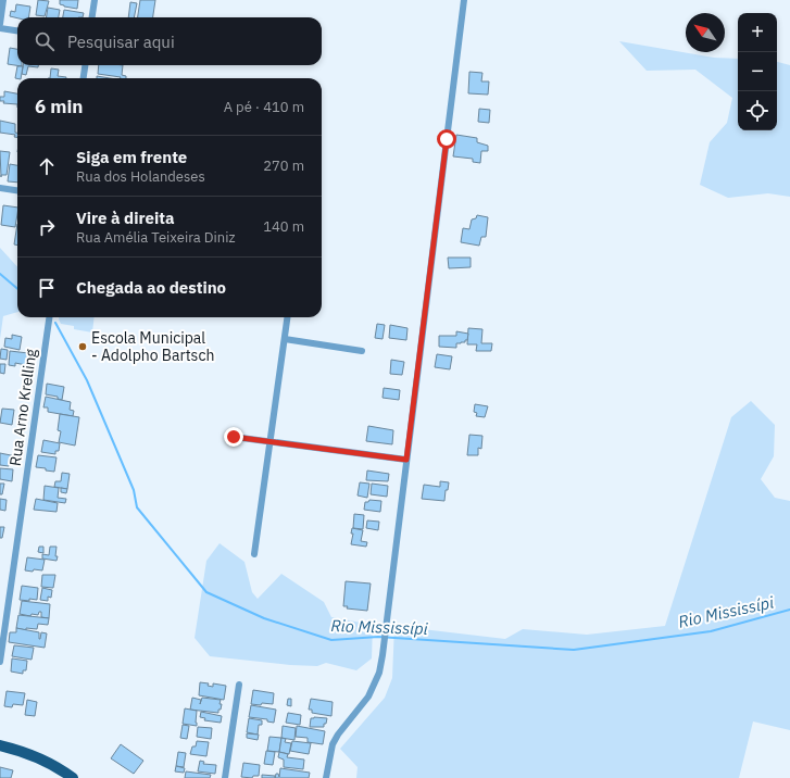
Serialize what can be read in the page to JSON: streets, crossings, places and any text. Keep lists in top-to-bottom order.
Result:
{
  "streets": {
    "street": ["Rua Arno Krelling"]
  },
  "water": ["Rio Mississípi"],
  "places": ["Escola Municipal - Adolpho Bartsch"],
  "north": "top left",
  "page": {
    "map_buttons": ["+", "−"],
    "search": "Pesquisar aqui",
    "heading": ["6 min", "A pé · 410 m"],
    "list": [
      ["Siga em frente", "Rua dos Holandeses", "270 m"],
      ["Vire à direita", "Rua Amélia Teixeira Diniz", "140 m"],
      "Chegada ao destino"
    ]
  }
}
